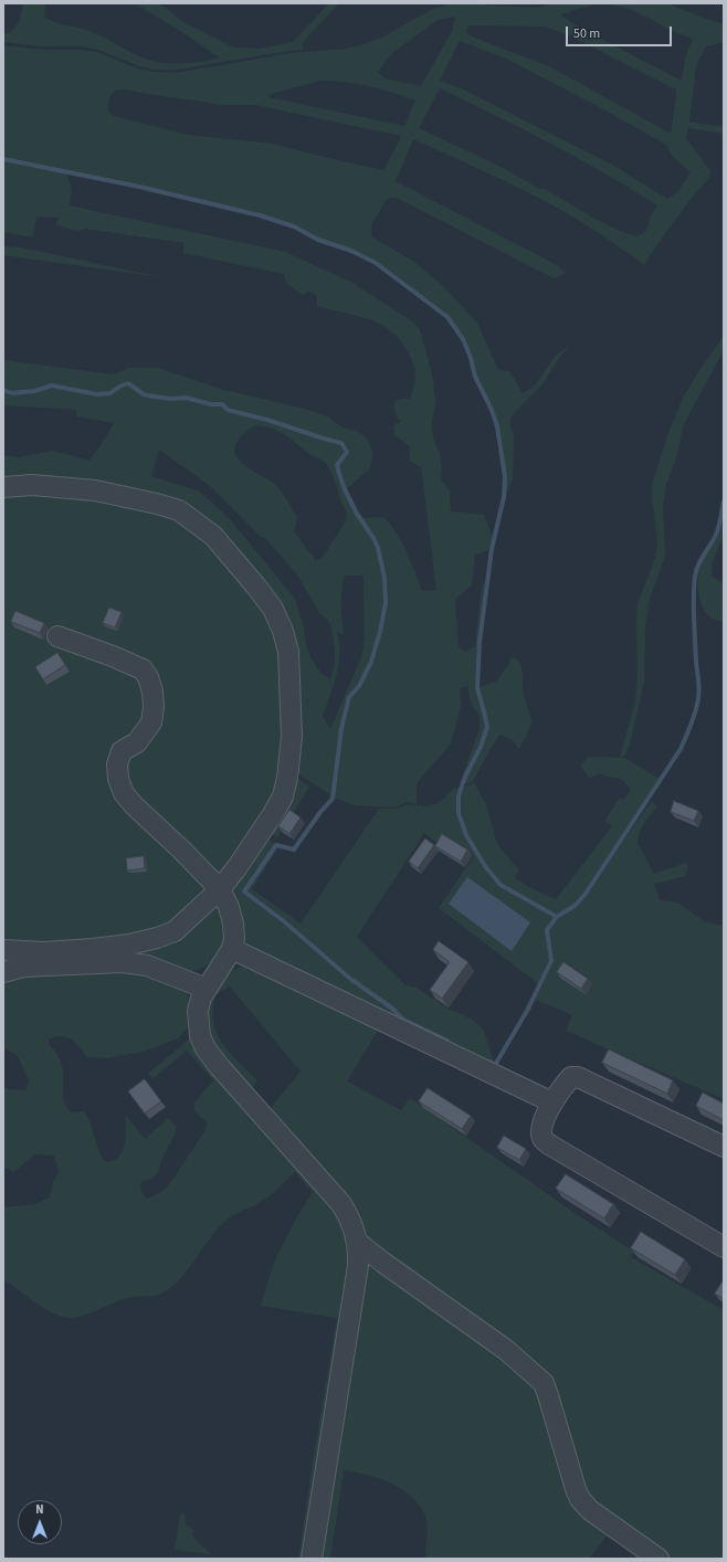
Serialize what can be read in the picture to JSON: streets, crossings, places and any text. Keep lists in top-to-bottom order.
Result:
{
  "scale_bar": "50 m",
  "north": "top"
}
